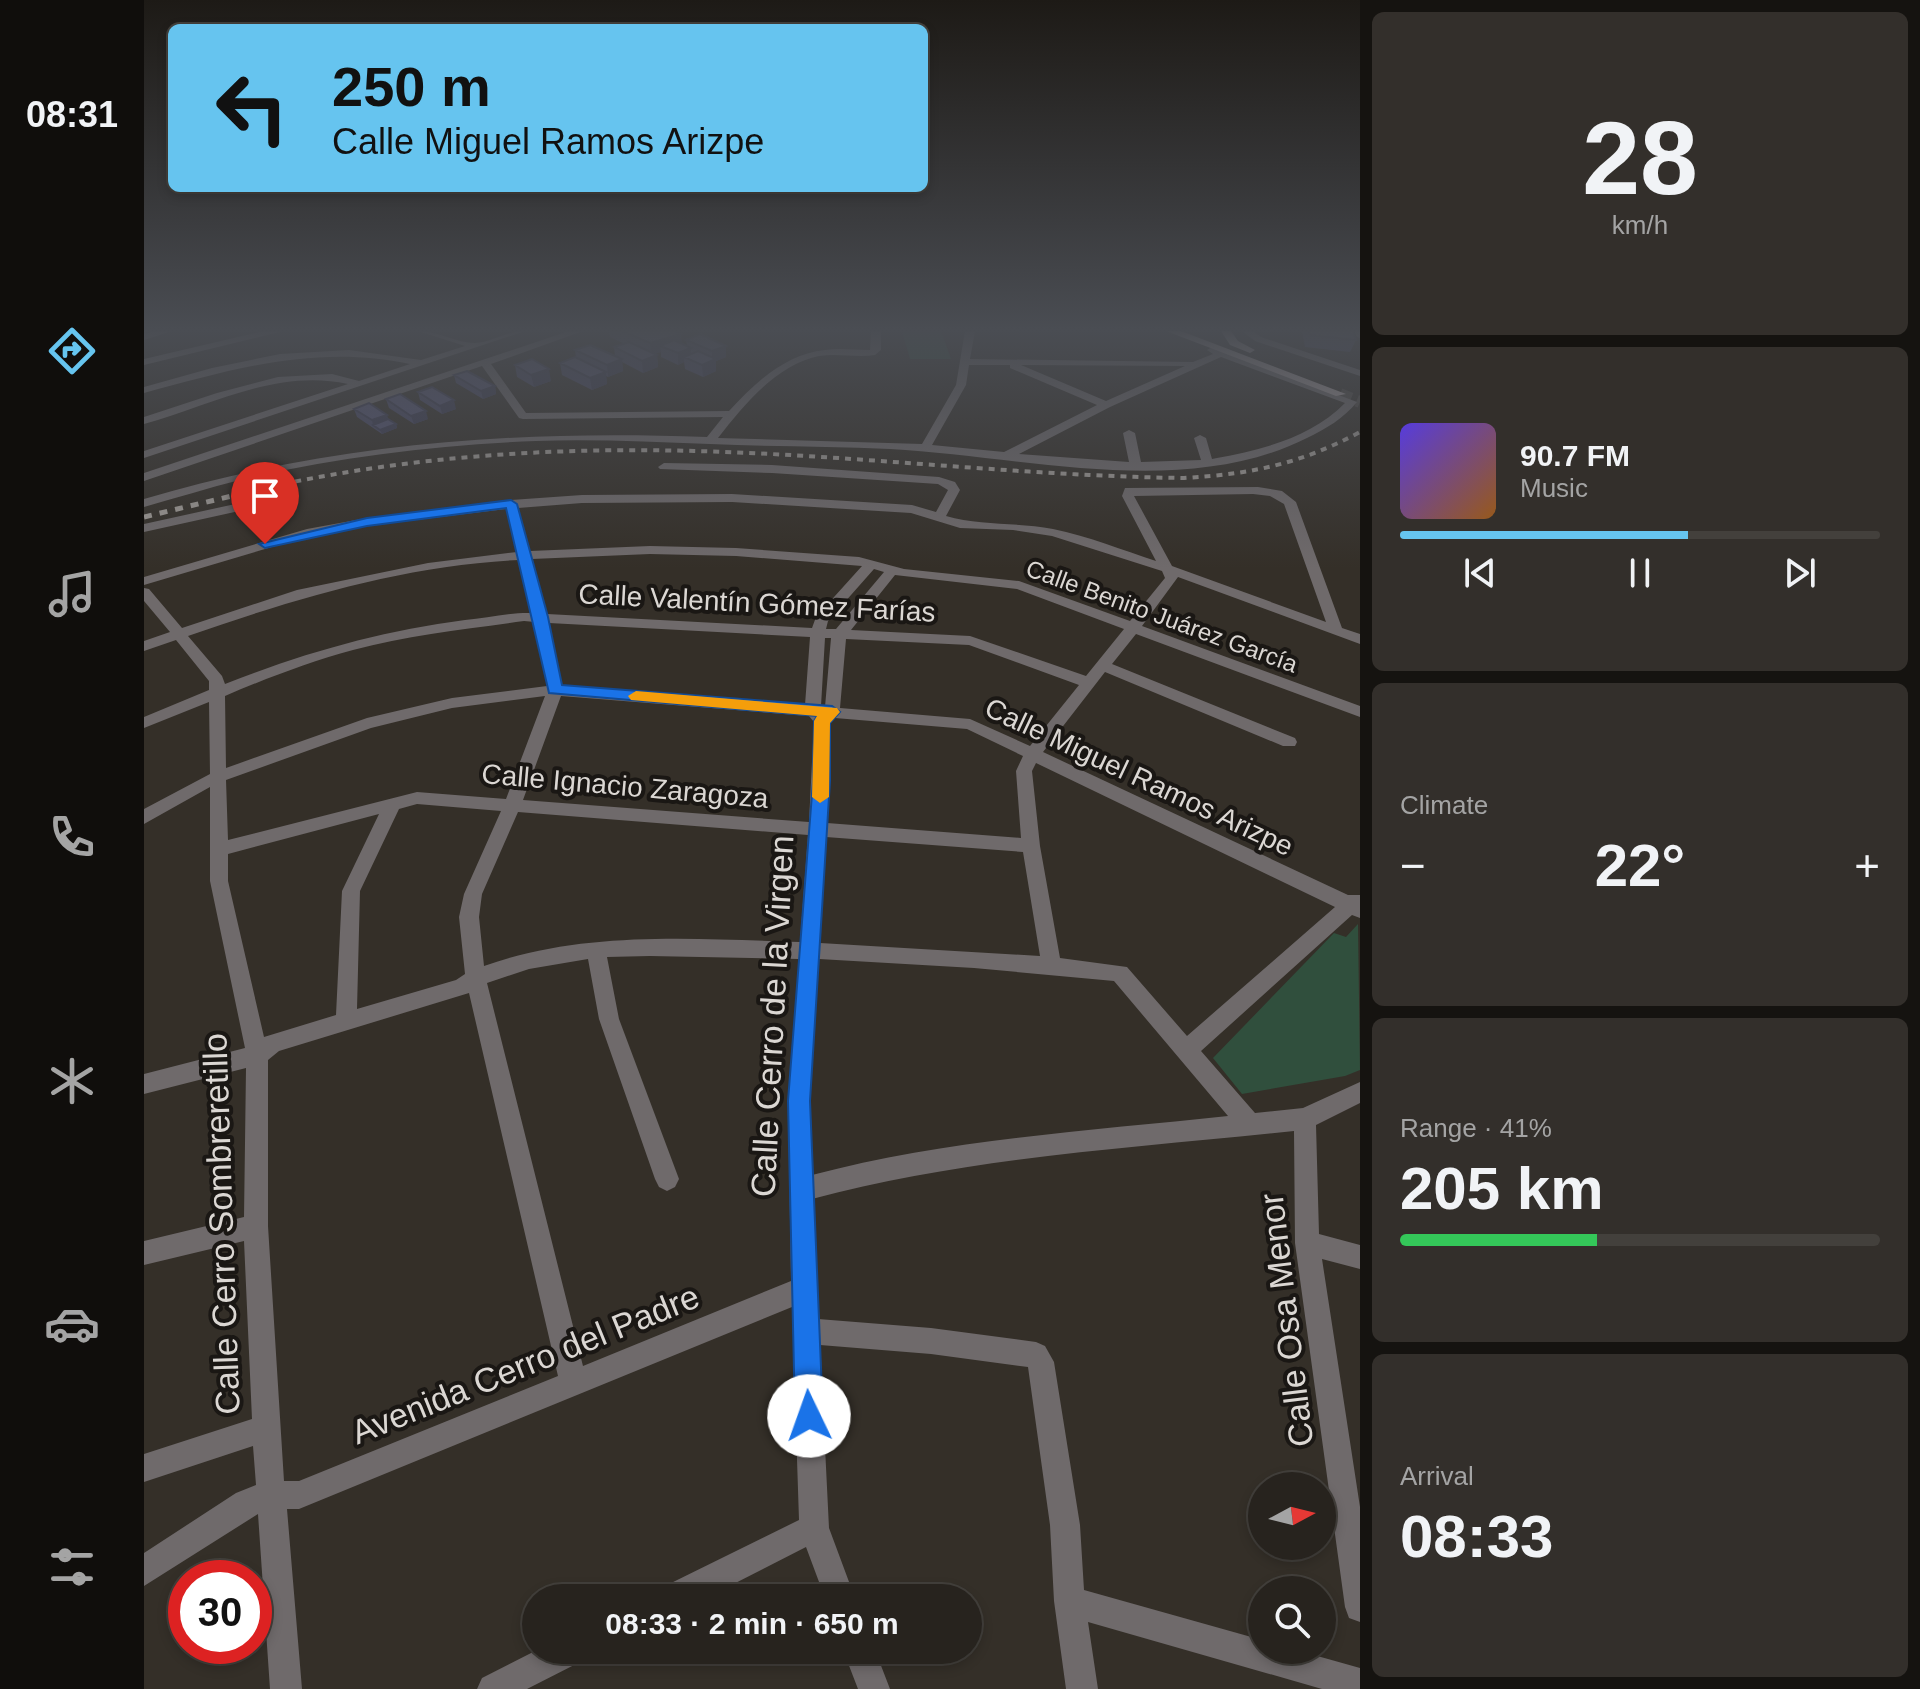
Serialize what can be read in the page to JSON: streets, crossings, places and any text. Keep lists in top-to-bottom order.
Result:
{
  "streets": {
    "street": [
      "Calle Valentín Gómez Farías",
      "Calle Benito Juárez García",
      "Calle Miguel Ramos Arizpe",
      "Calle Ignacio Zaragoza",
      "Calle Cerro de la Virgen",
      "Calle Cerro Sombreretillo",
      "Calle Osa Menor",
      "Avenida Cerro del Padre"
    ]
  },
  "crossings": [
    ["Calle Valentín Gómez Farías", "Calle Cerro Sombreretillo"],
    ["Calle Benito Juárez García", "Calle Cerro Sombreretillo"],
    ["Calle Miguel Ramos Arizpe", "Calle Cerro de la Virgen"],
    ["Calle Miguel Ramos Arizpe", "Calle Cerro Sombreretillo"],
    ["Calle Ignacio Zaragoza", "Calle Cerro de la Virgen"],
    ["Calle Ignacio Zaragoza", "Calle Cerro Sombreretillo"],
    ["Calle Cerro de la Virgen", "Avenida Cerro del Padre"],
    ["Calle Cerro Sombreretillo", "Avenida Cerro del Padre"]
  ],
  "north": "right",
  "page": {
    "tabs": "08:31",
    "tile": [
      ["28", "km/h"],
      "Climate",
      ["Range · 41%", "205 km"],
      ["Arrival", "08:33"]
    ],
    "turn": ["250 m", "Calle Miguel Ramos Arizpe"],
    "song": ["90.7 FM", "Music"],
    "heat": ["−", "22°", "+"],
    "limit": "30",
    "trip": "08:33 · 2 min · 650 m"
  }
}
